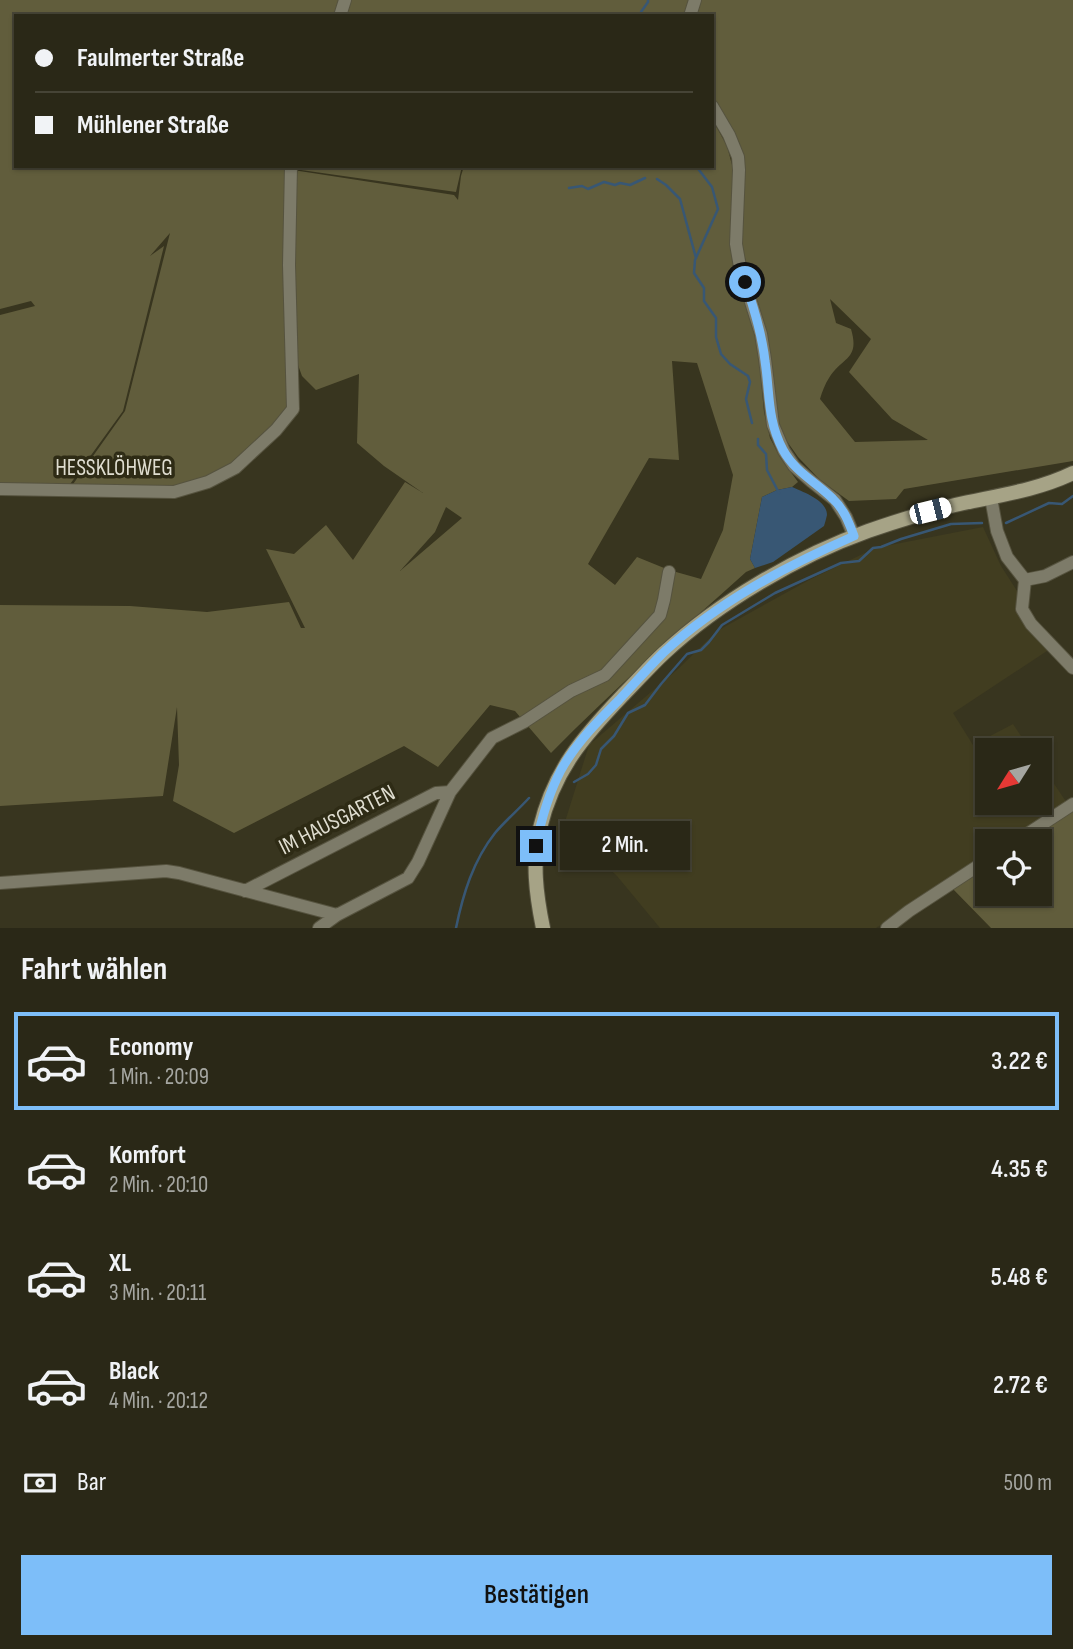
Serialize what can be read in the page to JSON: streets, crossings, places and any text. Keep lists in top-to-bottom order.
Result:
{
  "streets": {
    "street": ["HESSKLÖHWEG", "IM HAUSGARTEN"]
  },
  "north": "bottom left",
  "page": {
    "banner": ["Faulmerter Straße", "Mühlener Straße"],
    "bubble": "2 Min.",
    "heading": "Fahrt wählen",
    "list": [
      {
        "name": "Economy",
        "note": "1 Min. · 20:09",
        "value": "3.22 €"
      },
      {
        "name": "Komfort",
        "note": "2 Min. · 20:10",
        "value": "4.35 €"
      },
      {
        "name": "XL",
        "note": "3 Min. · 20:11",
        "value": "5.48 €"
      },
      {
        "name": "Black",
        "note": "4 Min. · 20:12",
        "value": "2.72 €"
      }
    ],
    "pay": ["Bar", "500 m"],
    "buttons": "Bestätigen"
  }
}
